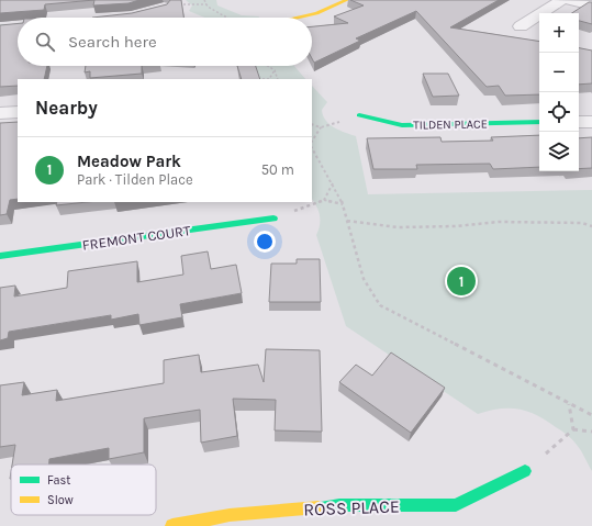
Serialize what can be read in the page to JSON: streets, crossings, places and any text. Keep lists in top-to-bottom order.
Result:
{
  "streets": {
    "street": ["TILDEN PLACE", "FREMONT COURT", "ROSS PLACE"]
  },
  "legend": ["Fast", "Slow"],
  "page": {
    "map_buttons": ["+", "−"],
    "search": "Search here",
    "heading": "Nearby",
    "list": [
      {
        "mark": "1",
        "name": "Meadow Park",
        "note": "Park · Tilden Place",
        "value": "50 m"
      }
    ],
    "pins": "1"
  }
}
